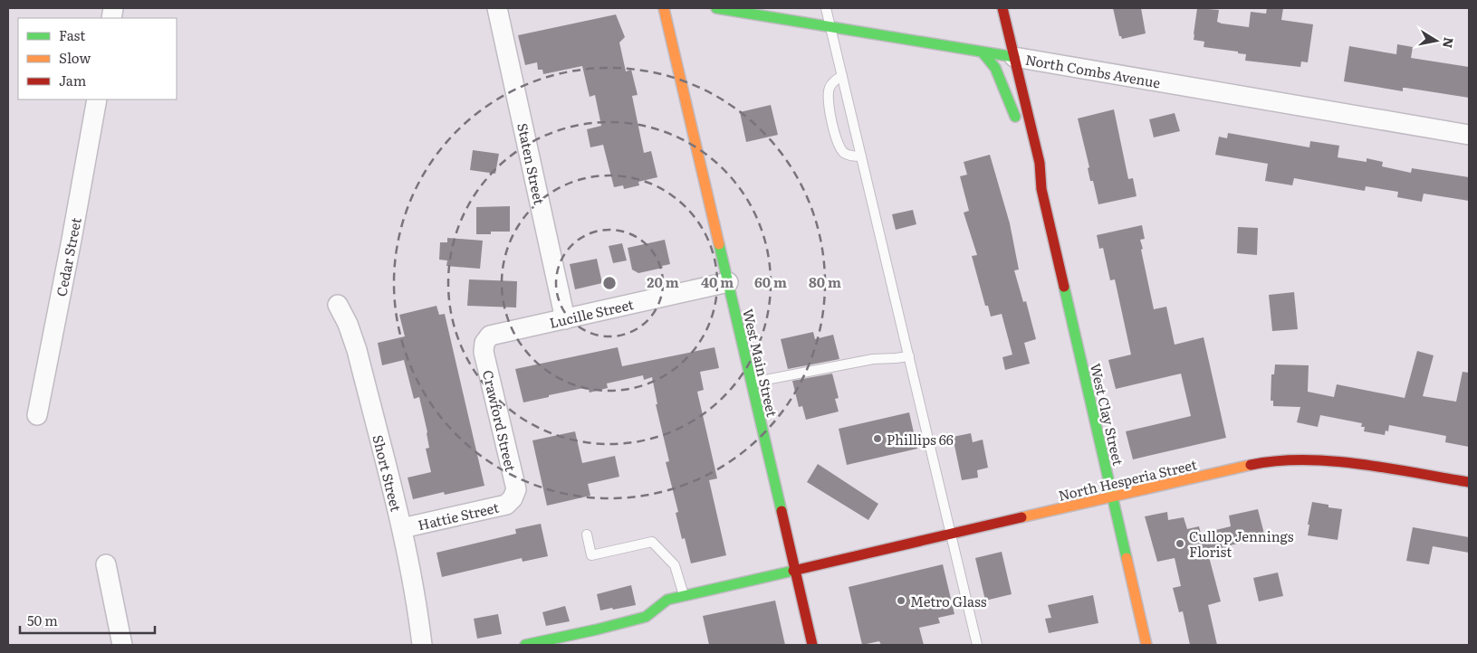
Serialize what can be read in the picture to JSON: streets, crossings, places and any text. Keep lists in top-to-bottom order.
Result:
{
  "streets": {
    "main road": [
      "North Combs Avenue",
      "West Main Street",
      "West Clay Street",
      "North Hesperia Street"
    ],
    "street": [
      "Staten Street",
      "Cedar Street",
      "Lucille Street",
      "Crawford Street",
      "Short Street",
      "Hattie Street"
    ]
  },
  "crossings": [
    ["North Combs Avenue", "West Clay Street"],
    ["Staten Street", "Lucille Street"],
    ["Lucille Street", "West Main Street"],
    ["Lucille Street", "Crawford Street"],
    ["West Main Street", "North Hesperia Street"],
    ["West Clay Street", "North Hesperia Street"],
    ["Crawford Street", "Hattie Street"],
    ["Short Street", "Hattie Street"]
  ],
  "places": ["Phillips 66", "Cullop Jennings Florist", "Metro Glass"],
  "legend": ["Fast", "Slow", "Jam"],
  "scale_bar": "50 m",
  "north": "right",
  "rings": [
    "20 m",
    "40 m",
    "60 m",
    "80 m"
  ]
}
